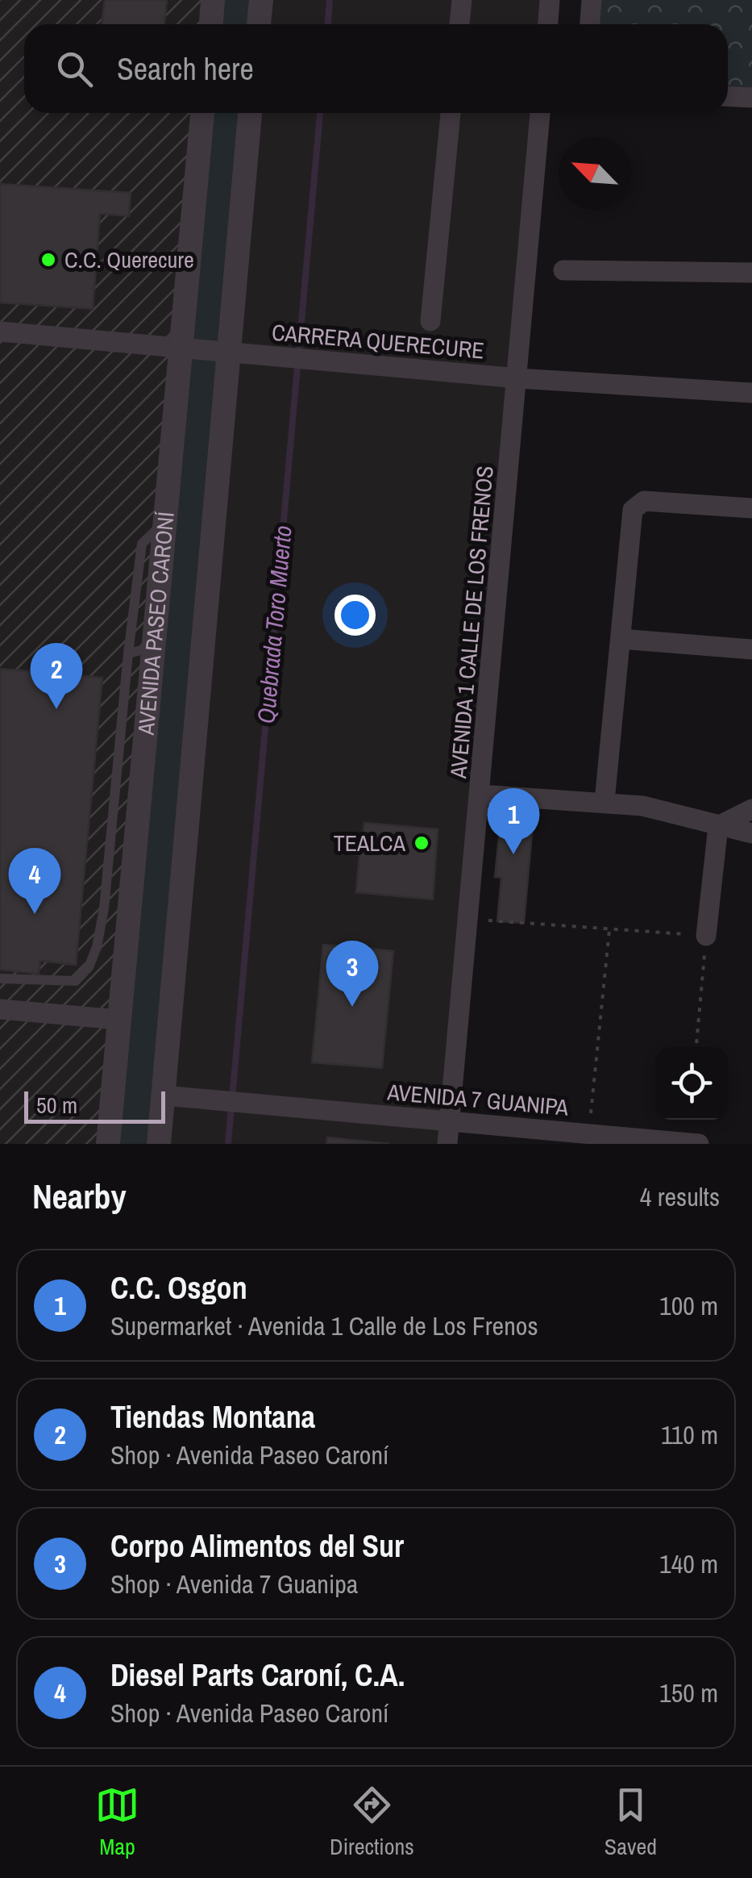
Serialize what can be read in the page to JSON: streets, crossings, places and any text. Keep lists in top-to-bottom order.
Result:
{
  "streets": {
    "street": [
      "CARRERA QUERECURE",
      "AVENIDA 1 CALLE DE LOS FRENOS",
      "AVENIDA PASEO CARONÍ",
      "AVENIDA 7 GUANIPA"
    ]
  },
  "crossings": [
    ["CARRERA QUERECURE", "AVENIDA 1 CALLE DE LOS FRENOS"],
    ["CARRERA QUERECURE", "AVENIDA PASEO CARONÍ"],
    ["AVENIDA 1 CALLE DE LOS FRENOS", "AVENIDA 7 GUANIPA"]
  ],
  "water": ["Quebrada Toro Muerto"],
  "places": ["C.C. Querecure", "TEALCA"],
  "scale_bar": "50 m",
  "north": "top left",
  "page": {
    "search": "Search here",
    "pins": [
      "2",
      "1",
      "4",
      "3"
    ],
    "scale": "50 m",
    "heading": ["Nearby", "4 results"],
    "list": [
      {
        "mark": "1",
        "name": "C.C. Osgon",
        "note": "Supermarket · Avenida 1 Calle de Los Frenos",
        "value": "100 m"
      },
      {
        "mark": "2",
        "name": "Tiendas Montana",
        "note": "Shop · Avenida Paseo Caroní",
        "value": "110 m"
      },
      {
        "mark": "3",
        "name": "Corpo Alimentos del Sur",
        "note": "Shop · Avenida 7 Guanipa",
        "value": "140 m"
      },
      {
        "mark": "4",
        "name": "Diesel Parts Caroní, C.A.",
        "note": "Shop · Avenida Paseo Caroní",
        "value": "150 m"
      }
    ],
    "nav": ["Map", "Directions", "Saved"]
  }
}
